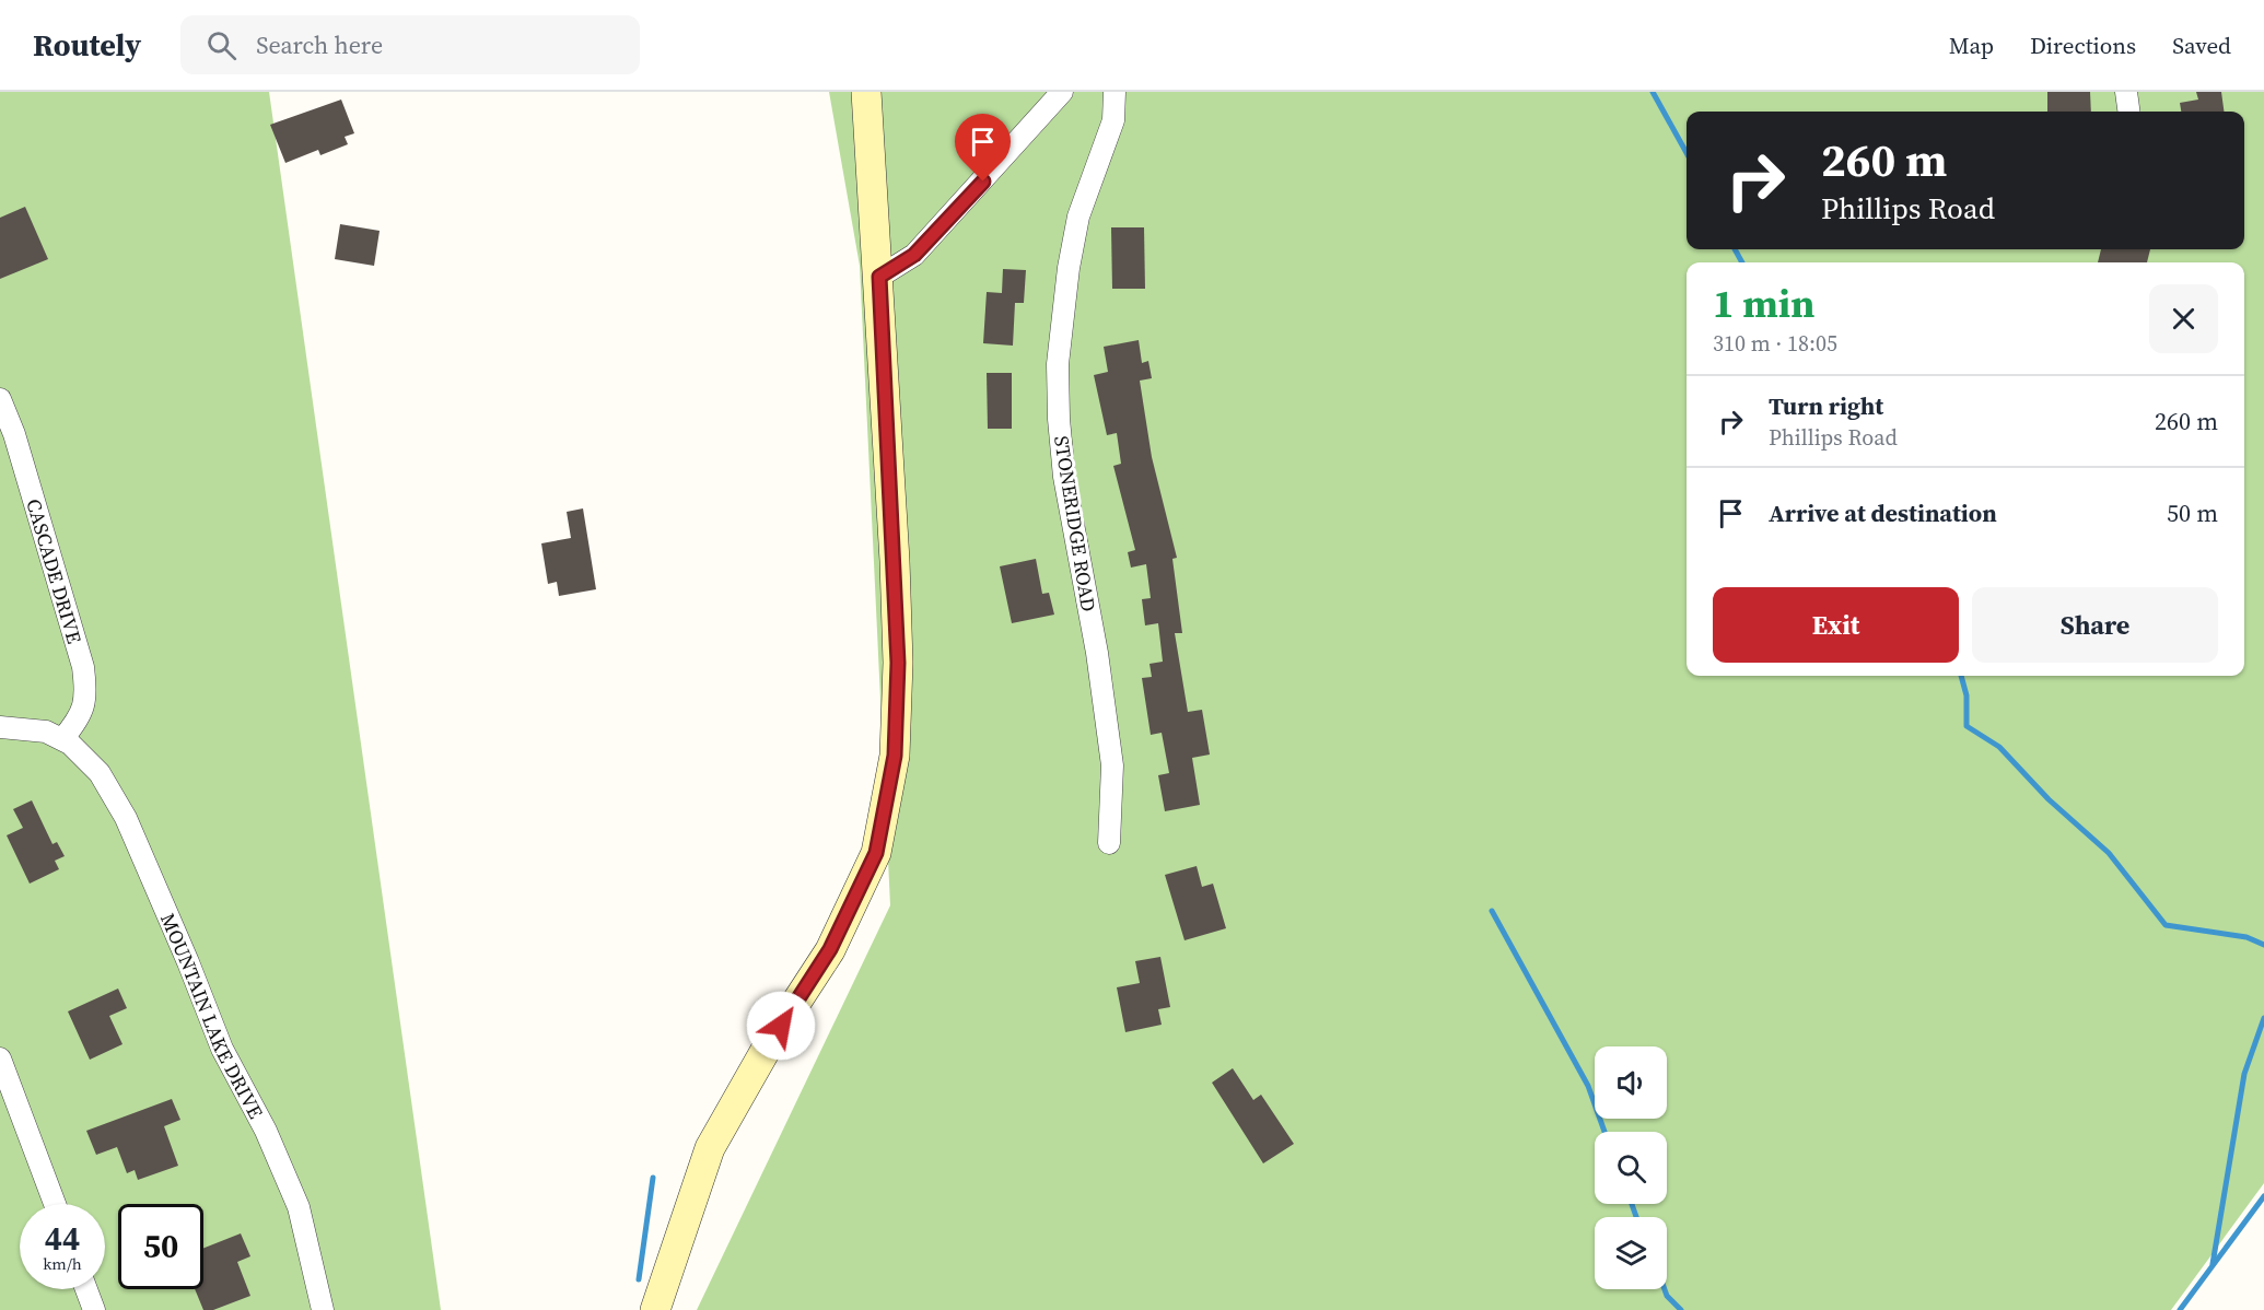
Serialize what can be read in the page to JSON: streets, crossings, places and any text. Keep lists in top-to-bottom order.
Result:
{
  "streets": {
    "street": ["STONERIDGE ROAD", "CASCADE DRIVE", "MOUNTAIN LAKE DRIVE"]
  },
  "crossings": [
    ["CASCADE DRIVE", "MOUNTAIN LAKE DRIVE"]
  ],
  "page": {
    "header": "Routely",
    "search": "Search here",
    "nav": ["Map", "Directions", "Saved"],
    "turn": ["260 m", "Phillips Road"],
    "heading": ["1 min", "310 m · 18:05"],
    "list": [
      {
        "name": "Turn right",
        "note": "Phillips Road",
        "value": "260 m"
      },
      {
        "name": "Arrive at destination",
        "value": "50 m"
      }
    ],
    "buttons": ["Exit", "Share"],
    "speed": "44 km/h",
    "limit": "50"
  }
}
